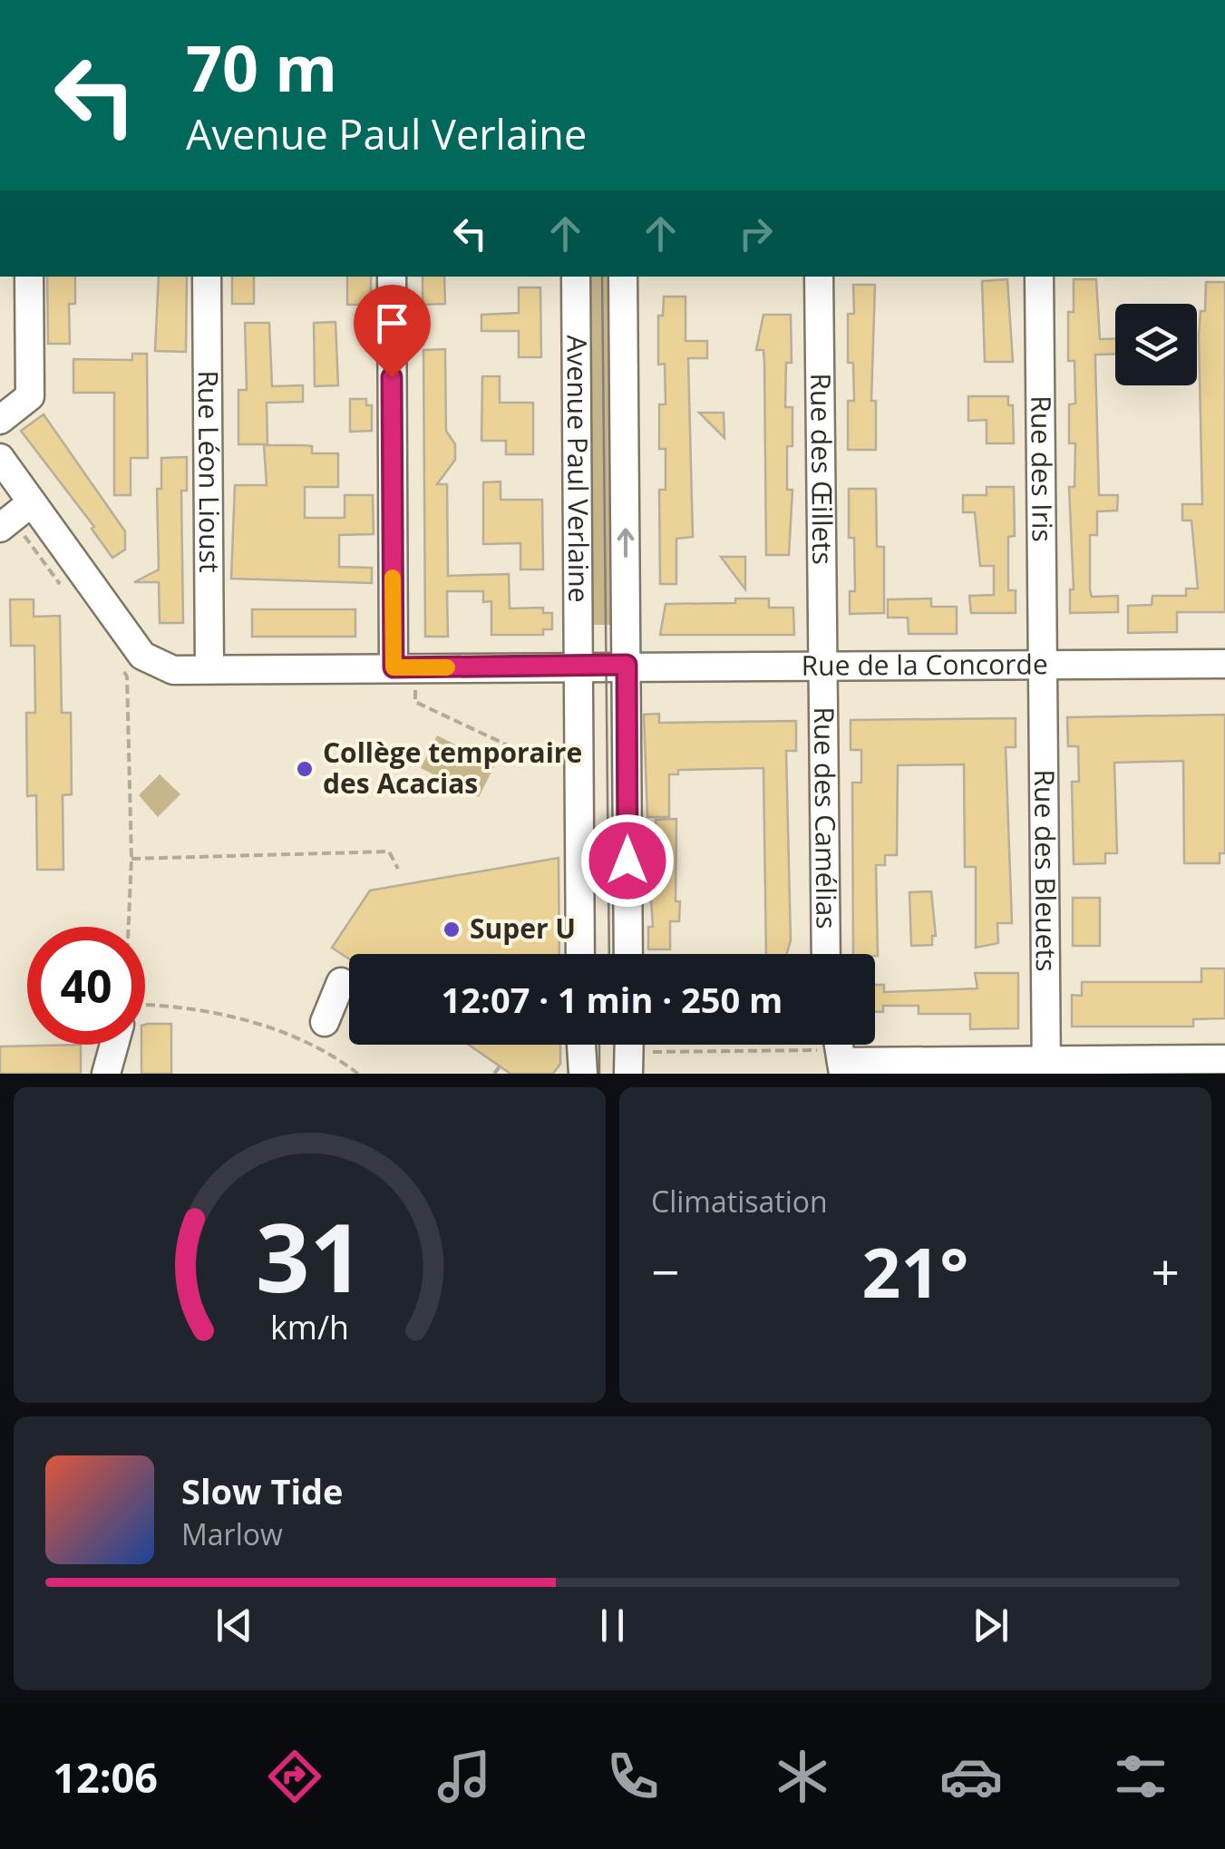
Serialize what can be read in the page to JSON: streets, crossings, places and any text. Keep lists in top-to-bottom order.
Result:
{
  "streets": {
    "street": [
      "Rue des Iris",
      "Avenue Paul Verlaine",
      "Rue des Œillets",
      "Rue Léon Lioust",
      "Rue de la Concorde",
      "Rue des Camélias",
      "Rue des Bleuets"
    ]
  },
  "crossings": [
    ["Rue des Iris", "Rue de la Concorde"],
    ["Rue des Iris", "Rue des Bleuets"],
    ["Avenue Paul Verlaine", "Rue de la Concorde"],
    ["Rue des Œillets", "Rue de la Concorde"],
    ["Rue des Œillets", "Rue des Camélias"],
    ["Rue de la Concorde", "Rue des Camélias"],
    ["Rue de la Concorde", "Rue des Bleuets"]
  ],
  "places": ["Collège temporaire des Acacias", "Super U"],
  "page": {
    "turn": ["70 m", "Avenue Paul Verlaine"],
    "limit": "40",
    "trip": "12:07 · 1 min · 250 m",
    "tile": "Climatisation",
    "heat": ["−", "21°", "+"],
    "song": ["Slow Tide", "Marlow"],
    "tabs": "12:06",
    "gauge": ["31", "km/h"]
  }
}
